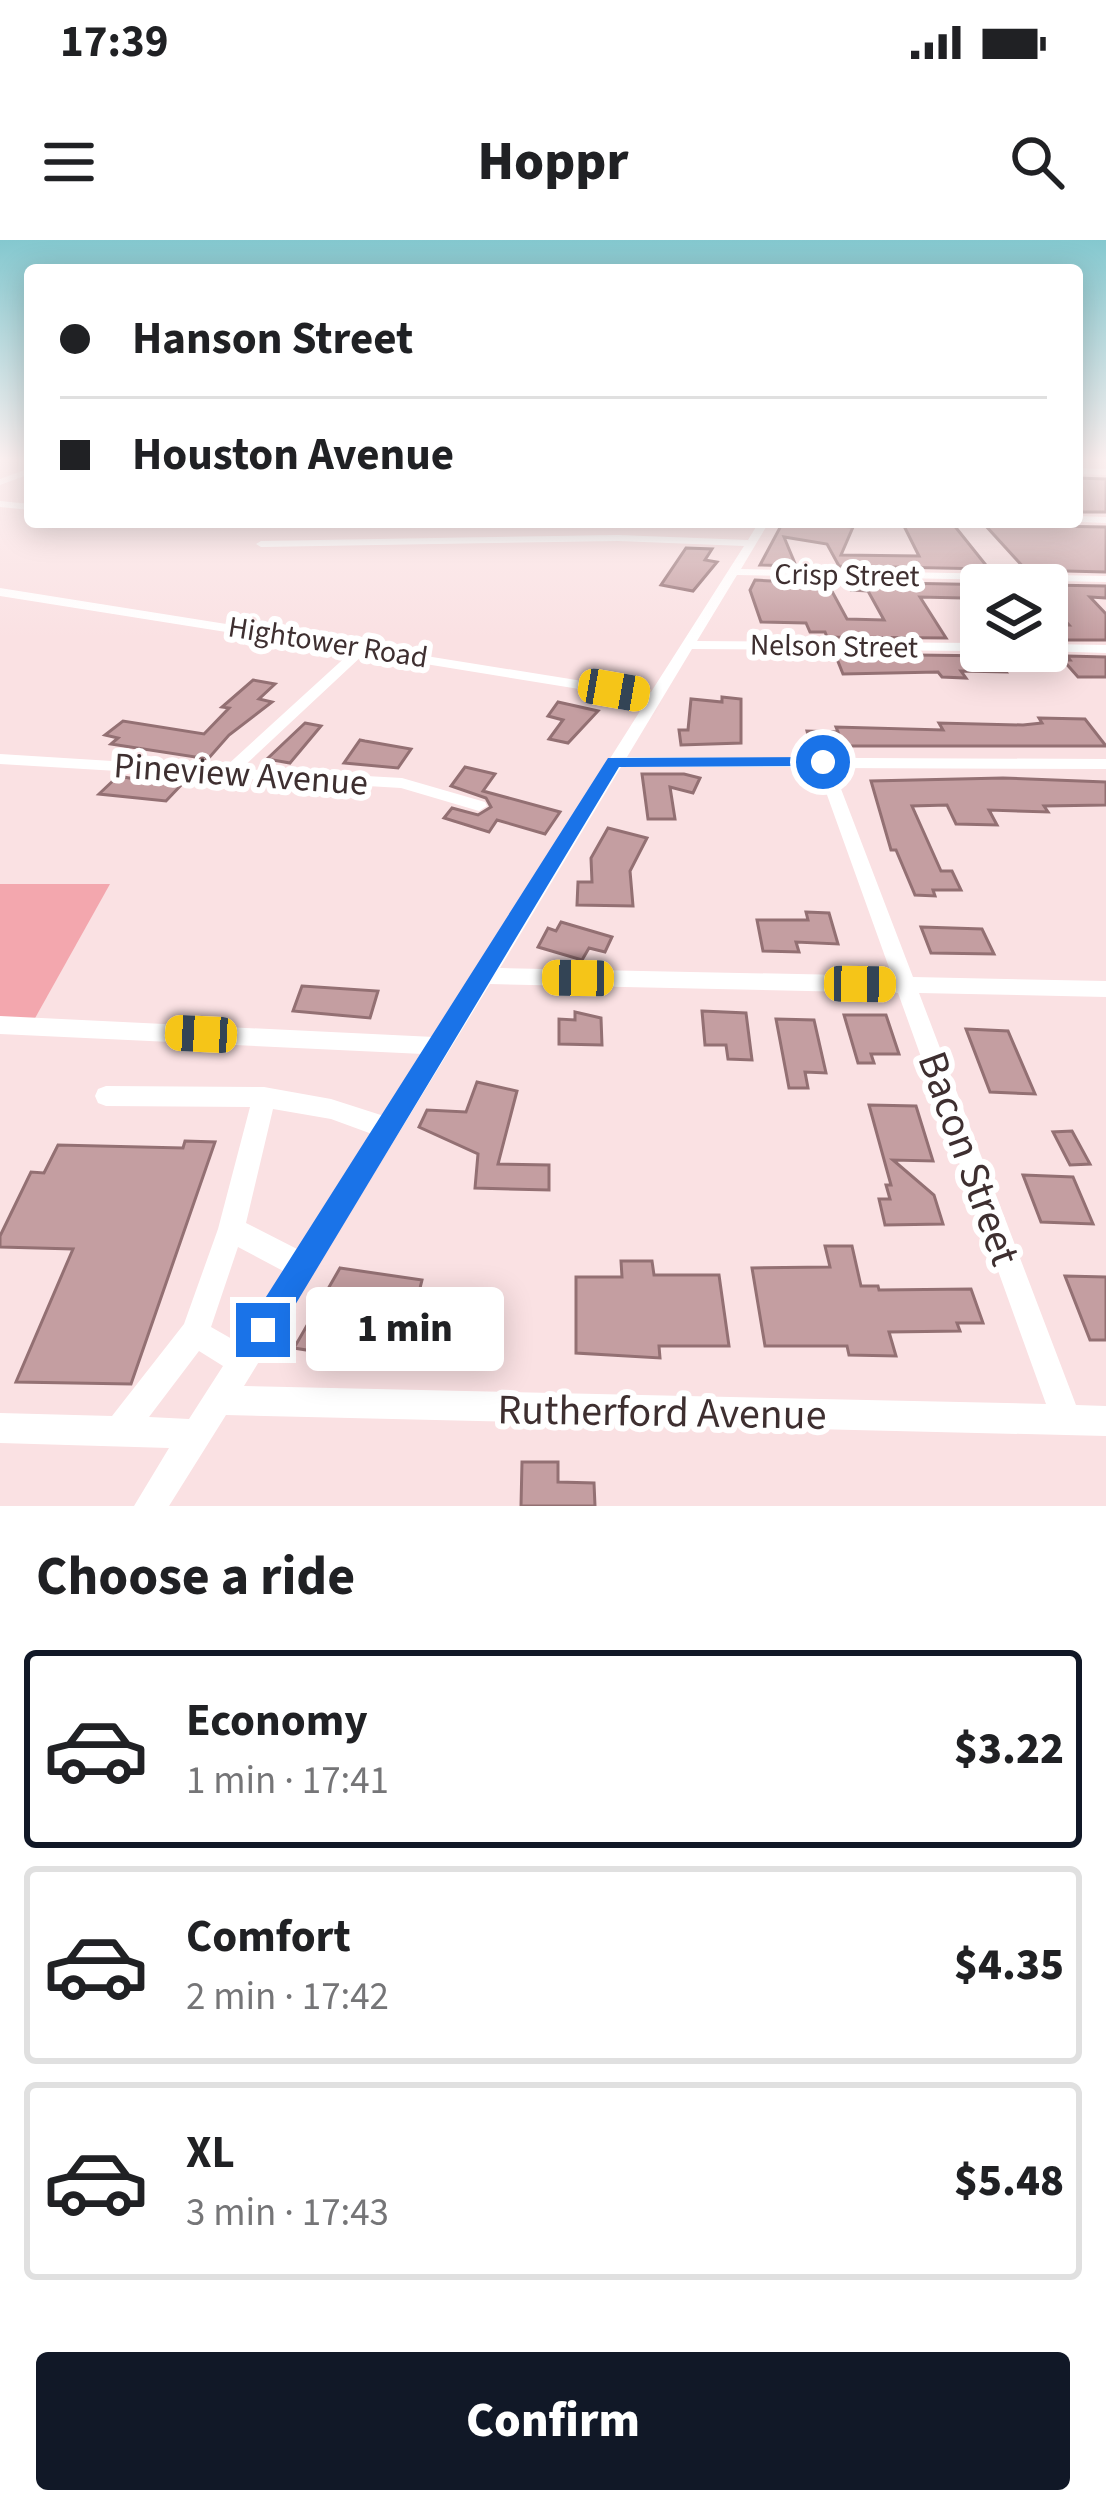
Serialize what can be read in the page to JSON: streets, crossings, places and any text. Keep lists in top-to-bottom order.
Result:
{
  "streets": {
    "street": [
      "Crisp Street",
      "Hightower Road",
      "Nelson Street",
      "Pineview Avenue",
      "Bacon Street",
      "Rutherford Avenue"
    ]
  },
  "crossings": [
    ["Bacon Street", "Rutherford Avenue"]
  ],
  "page": {
    "status": "17:39",
    "header": "Hoppr",
    "banner": ["Hanson Street", "Houston Avenue"],
    "bubble": "1 min",
    "heading": "Choose a ride",
    "list": [
      {
        "name": "Economy",
        "note": "1 min · 17:41",
        "value": "$3.22"
      },
      {
        "name": "Comfort",
        "note": "2 min · 17:42",
        "value": "$4.35"
      },
      {
        "name": "XL",
        "note": "3 min · 17:43",
        "value": "$5.48"
      }
    ],
    "buttons": "Confirm"
  }
}
